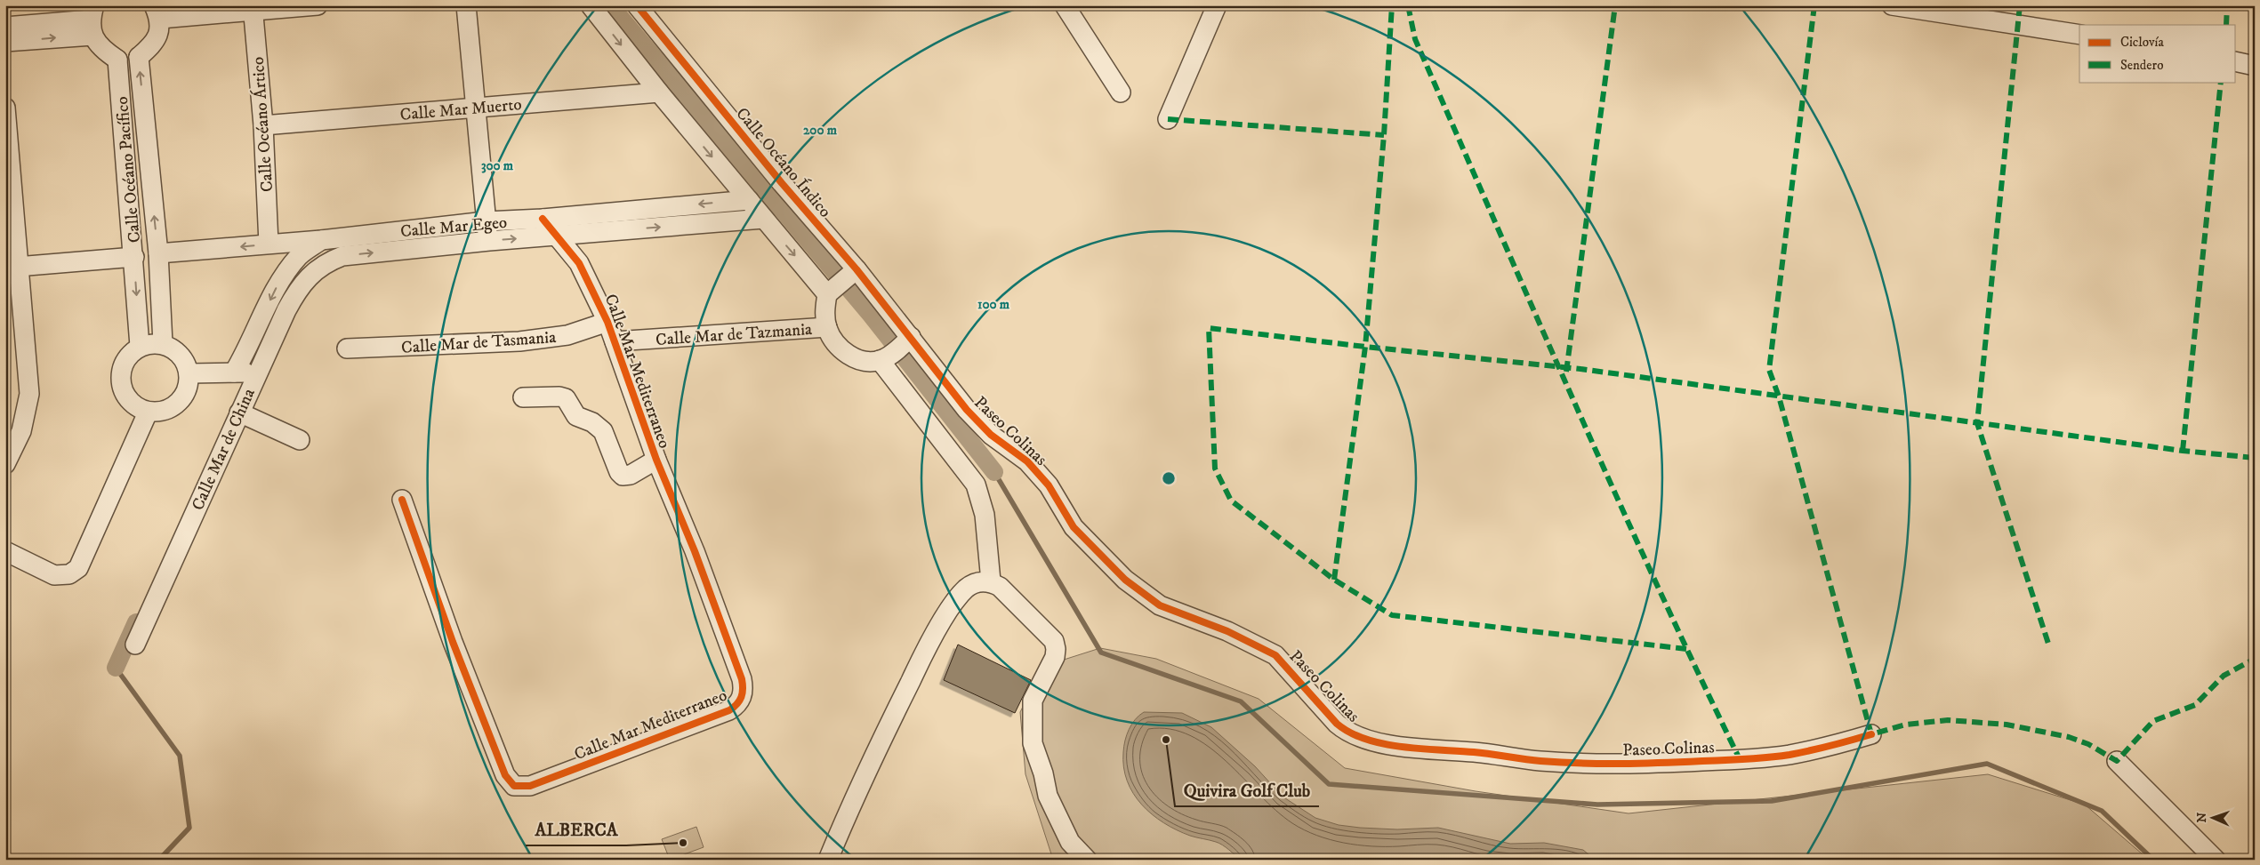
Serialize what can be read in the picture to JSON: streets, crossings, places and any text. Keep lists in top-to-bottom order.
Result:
{
  "streets": {
    "street": [
      "Calle Mar Muerto",
      "Calle Océano Ártico",
      "Calle Océano Índico",
      "Calle Océano Pacífico",
      "Calle Mar Egeo",
      "Calle Mar de Tazmania",
      "Calle Mar de Tasmania",
      "Calle Mar Mediterraneo",
      "Paseo Colinas",
      "Calle Mar de China"
    ]
  },
  "crossings": [
    ["Calle Mar Muerto", "Calle Océano Ártico"],
    ["Calle Mar Muerto", "Calle Océano Índico"],
    ["Calle Océano Ártico", "Calle Mar Egeo"],
    ["Calle Océano Índico", "Calle Mar Egeo"],
    ["Calle Océano Índico", "Paseo Colinas"],
    ["Calle Océano Pacífico", "Calle Mar Egeo"],
    ["Calle Mar Egeo", "Calle Mar Mediterraneo"],
    ["Calle Mar Egeo", "Calle Mar de China"],
    ["Calle Mar de Tazmania", "Calle Mar Mediterraneo"],
    ["Calle Mar de Tasmania", "Calle Mar Mediterraneo"]
  ],
  "places": ["Quivira Golf Club", "ALBERCA"],
  "legend": ["Ciclovía", "Sendero"],
  "north": "left",
  "rings": ["200 m", "300 m", "100 m"]
}
